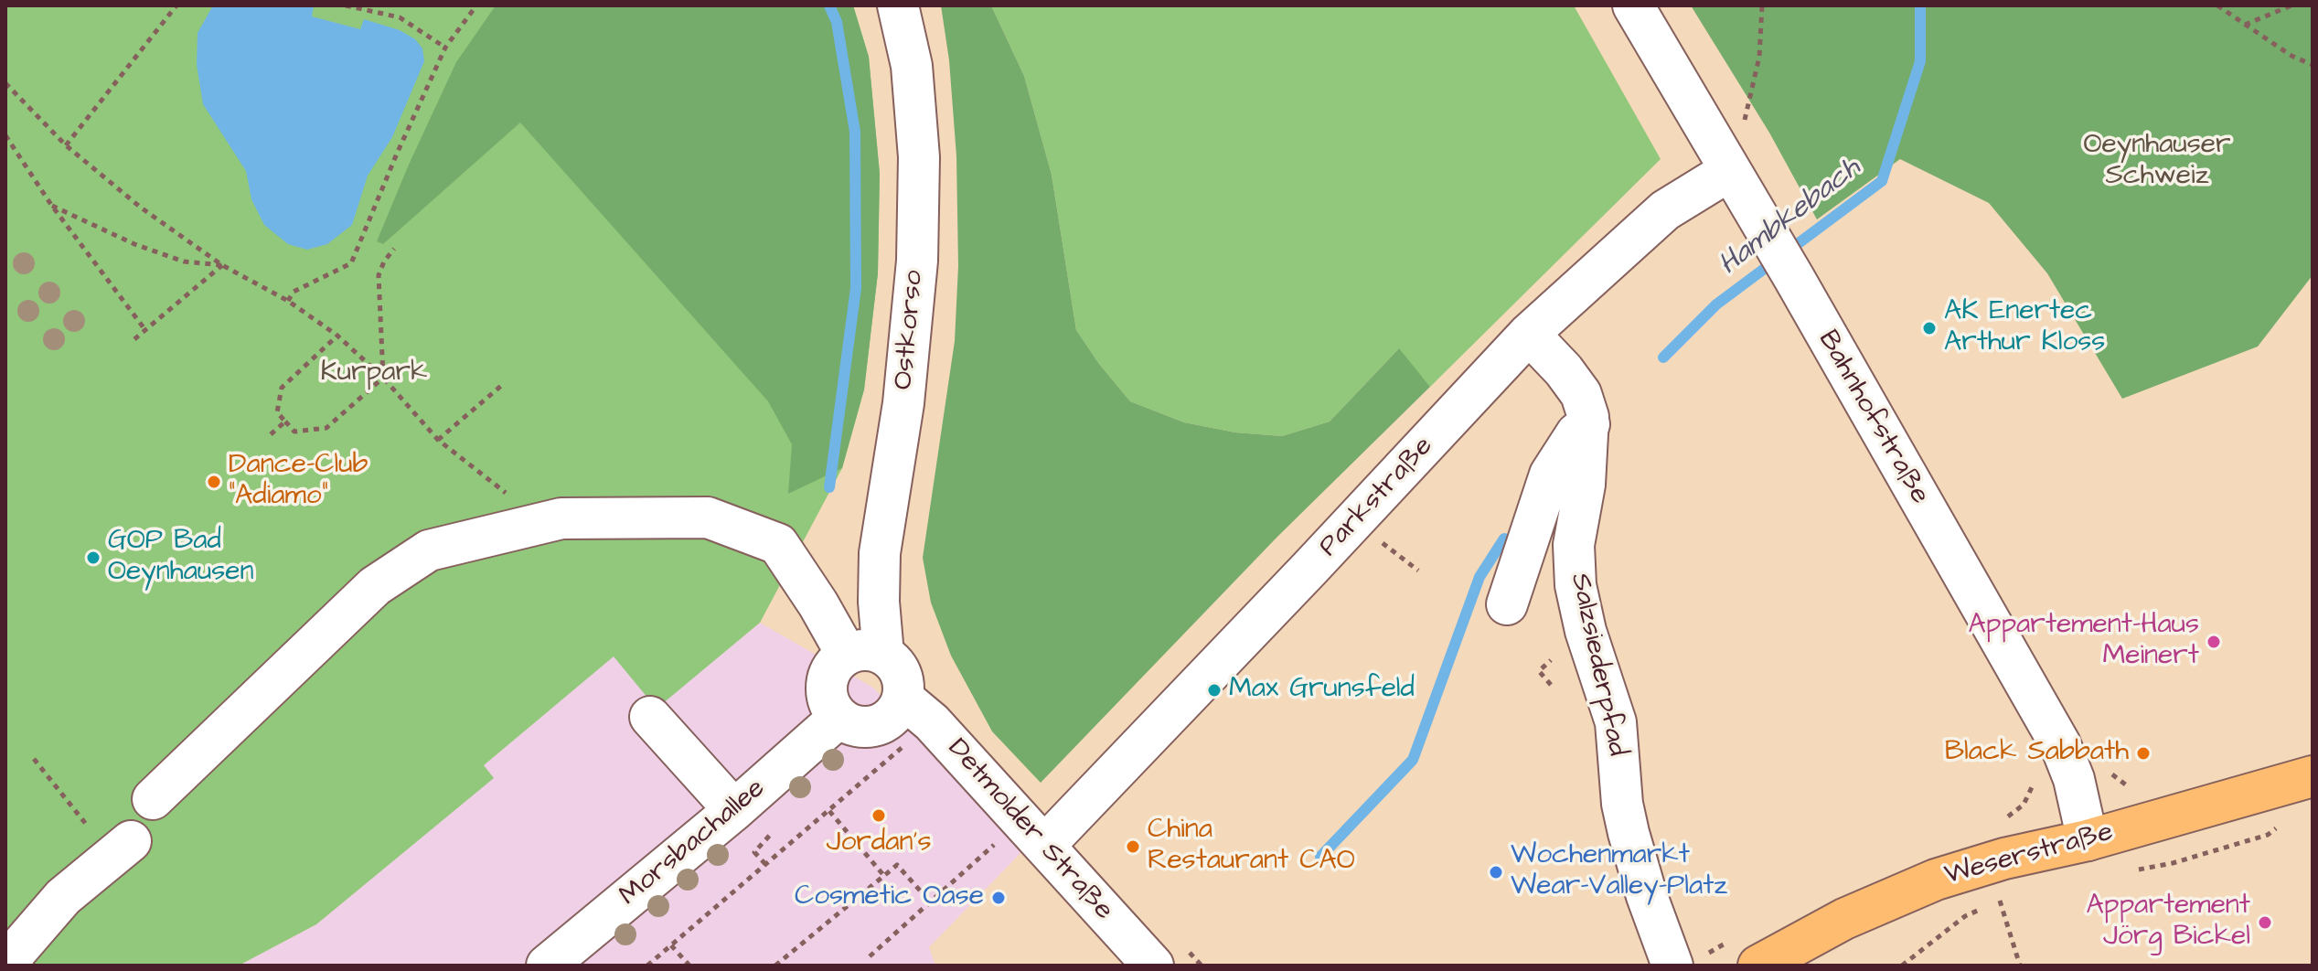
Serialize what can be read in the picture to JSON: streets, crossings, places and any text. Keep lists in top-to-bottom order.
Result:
{
  "streets": {
    "main road": ["Weserstraße"],
    "street": [
      "Ostkorso",
      "Bahnhofstraße",
      "Parkstraße",
      "Salzsiederpfad",
      "Detmolder Straße",
      "Morsbachallee"
    ]
  },
  "crossings": [
    ["Ostkorso", "Detmolder Straße"],
    ["Ostkorso", "Morsbachallee"],
    ["Bahnhofstraße", "Parkstraße"],
    ["Bahnhofstraße", "Weserstraße"],
    ["Parkstraße", "Salzsiederpfad"],
    ["Parkstraße", "Detmolder Straße"],
    ["Detmolder Straße", "Morsbachallee"]
  ],
  "water": ["Hambkebach"],
  "parks": ["Oeynhauser Schweiz", "Kurpark"],
  "places": [
    "AK Enertec Arthur Kloss",
    "Dance-Club \"Adiamo\"",
    "GOP Bad Oeynhausen",
    "Appartement-Haus Meinert",
    "Max Grunsfeld",
    "Black Sabbath",
    "Jordan's",
    "China Restaurant CAO",
    "Wochenmarkt Wear-Valley-Platz",
    "Cosmetic Oase",
    "Appartement Jörg Bickel"
  ]
}
